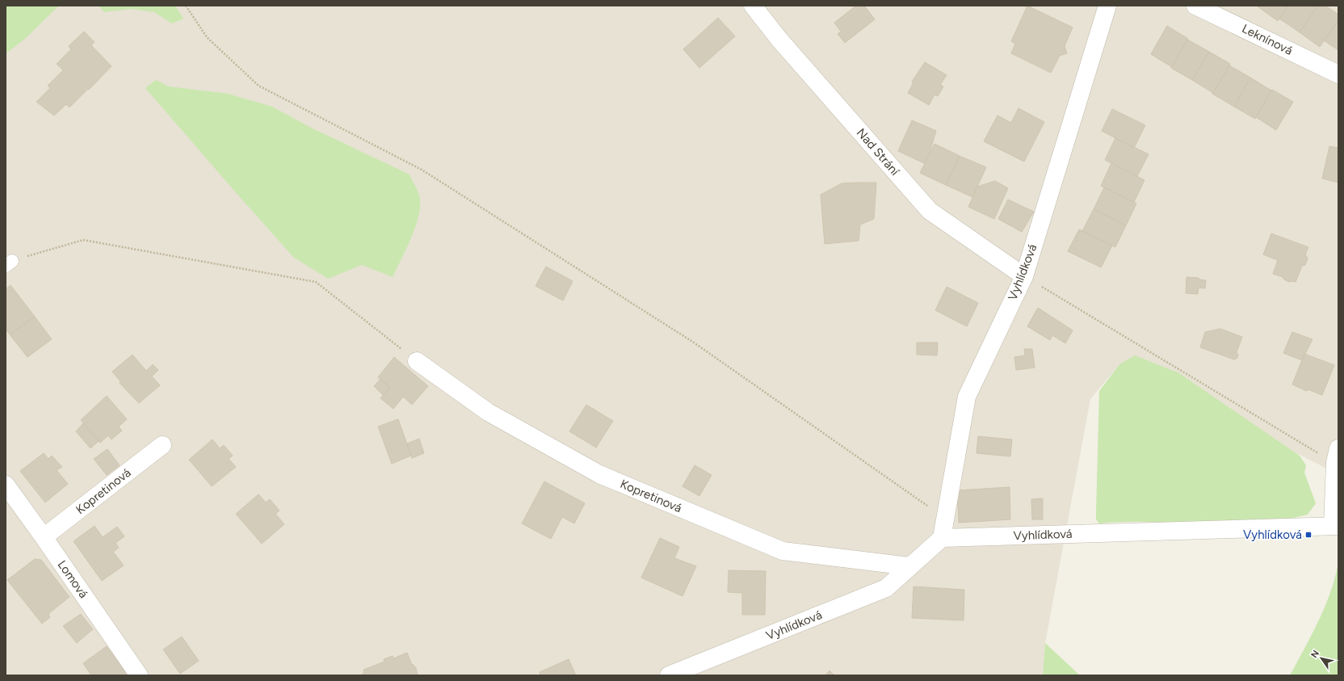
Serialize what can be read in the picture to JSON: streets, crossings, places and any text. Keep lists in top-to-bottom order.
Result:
{
  "streets": {
    "street": [
      "Leknínová",
      "Nad Strání",
      "Vyhlídková",
      "Kopretinová",
      "Lomová"
    ]
  },
  "crossings": [
    ["Nad Strání", "Vyhlídková"],
    ["Vyhlídková", "Kopretinová"],
    ["Kopretinová", "Lomová"]
  ],
  "places": {
    "transit": ["Vyhlídková"]
  },
  "north": "top left"
}
